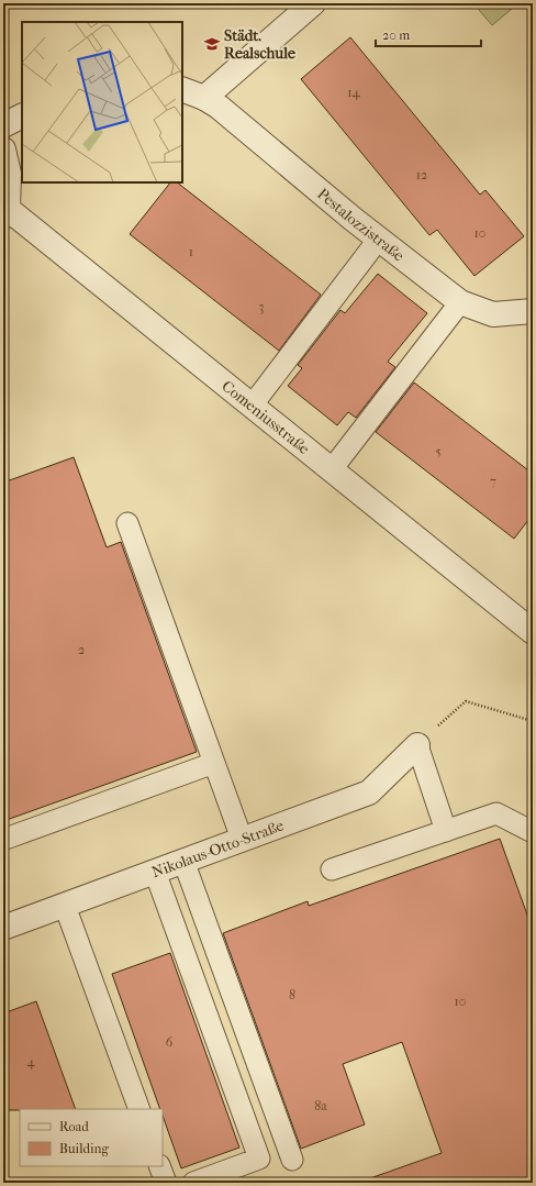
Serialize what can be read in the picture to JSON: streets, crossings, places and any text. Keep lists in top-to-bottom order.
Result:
{
  "streets": {
    "street": ["Pestalozzistraße", "Comeniusstraße", "Nikolaus-Otto-Straße"]
  },
  "places": {
    "school or university": ["Städt. Realschule"]
  },
  "house_numbers": [
    "14",
    "12",
    "10",
    "1",
    "3",
    "5",
    "7",
    "2",
    "8",
    "10",
    "6",
    "4",
    "8a"
  ],
  "legend": ["Road", "Building"],
  "scale_bar": "20 m"
}
